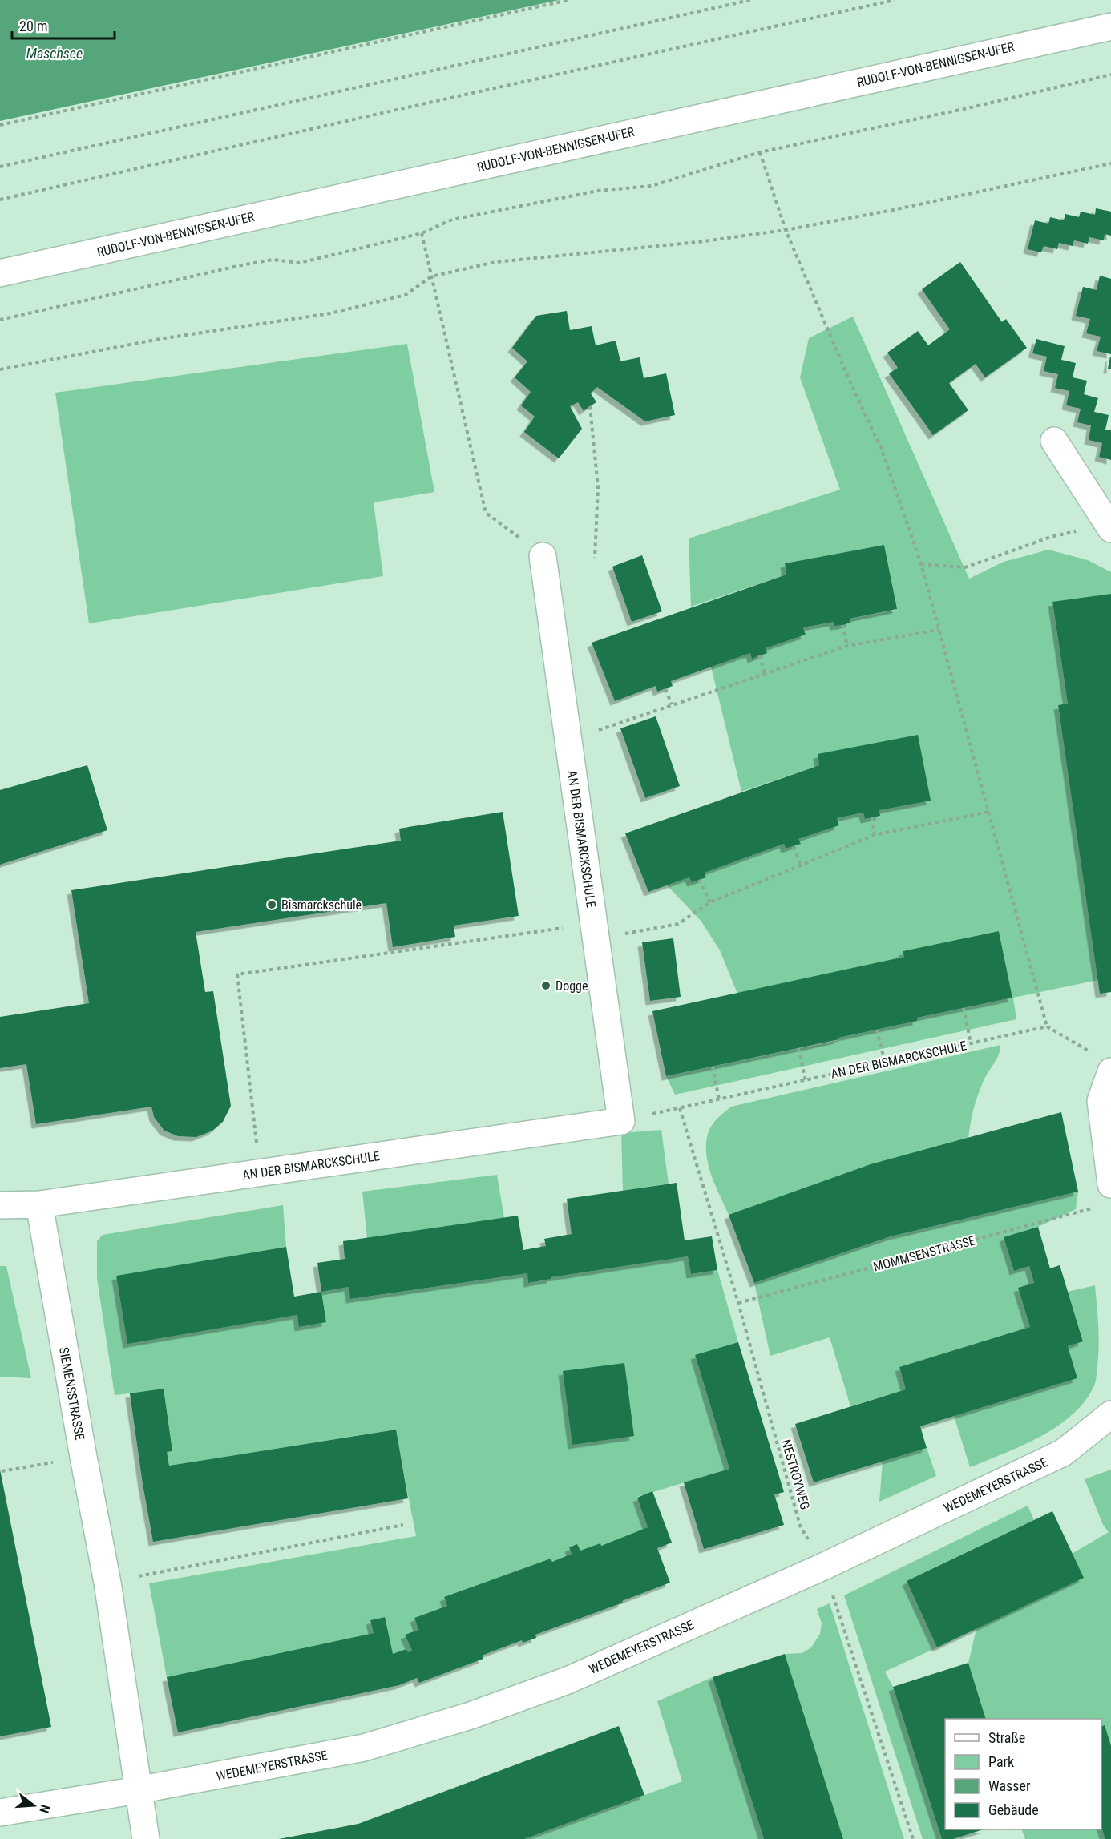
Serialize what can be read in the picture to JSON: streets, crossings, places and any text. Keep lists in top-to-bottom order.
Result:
{
  "streets": {
    "street": [
      "RUDOLF-VON-BENNIGSEN-UFER",
      "AN DER BISMARCKSCHULE",
      "SIEMENSSTRASSE",
      "WEDEMEYERSTRASSE"
    ],
    "path": ["MOMMSENSTRASSE", "NESTROYWEG"]
  },
  "crossings": [
    ["AN DER BISMARCKSCHULE", "SIEMENSSTRASSE"],
    ["AN DER BISMARCKSCHULE", "NESTROYWEG"],
    ["MOMMSENSTRASSE", "NESTROYWEG"],
    ["SIEMENSSTRASSE", "WEDEMEYERSTRASSE"],
    ["NESTROYWEG", "WEDEMEYERSTRASSE"]
  ],
  "water": ["Maschsee"],
  "places": ["Bismarckschule", "Dogge"],
  "legend": [
    "Straße",
    "Park",
    "Wasser",
    "Gebäude"
  ],
  "scale_bar": "20 m",
  "north": "right"
}
